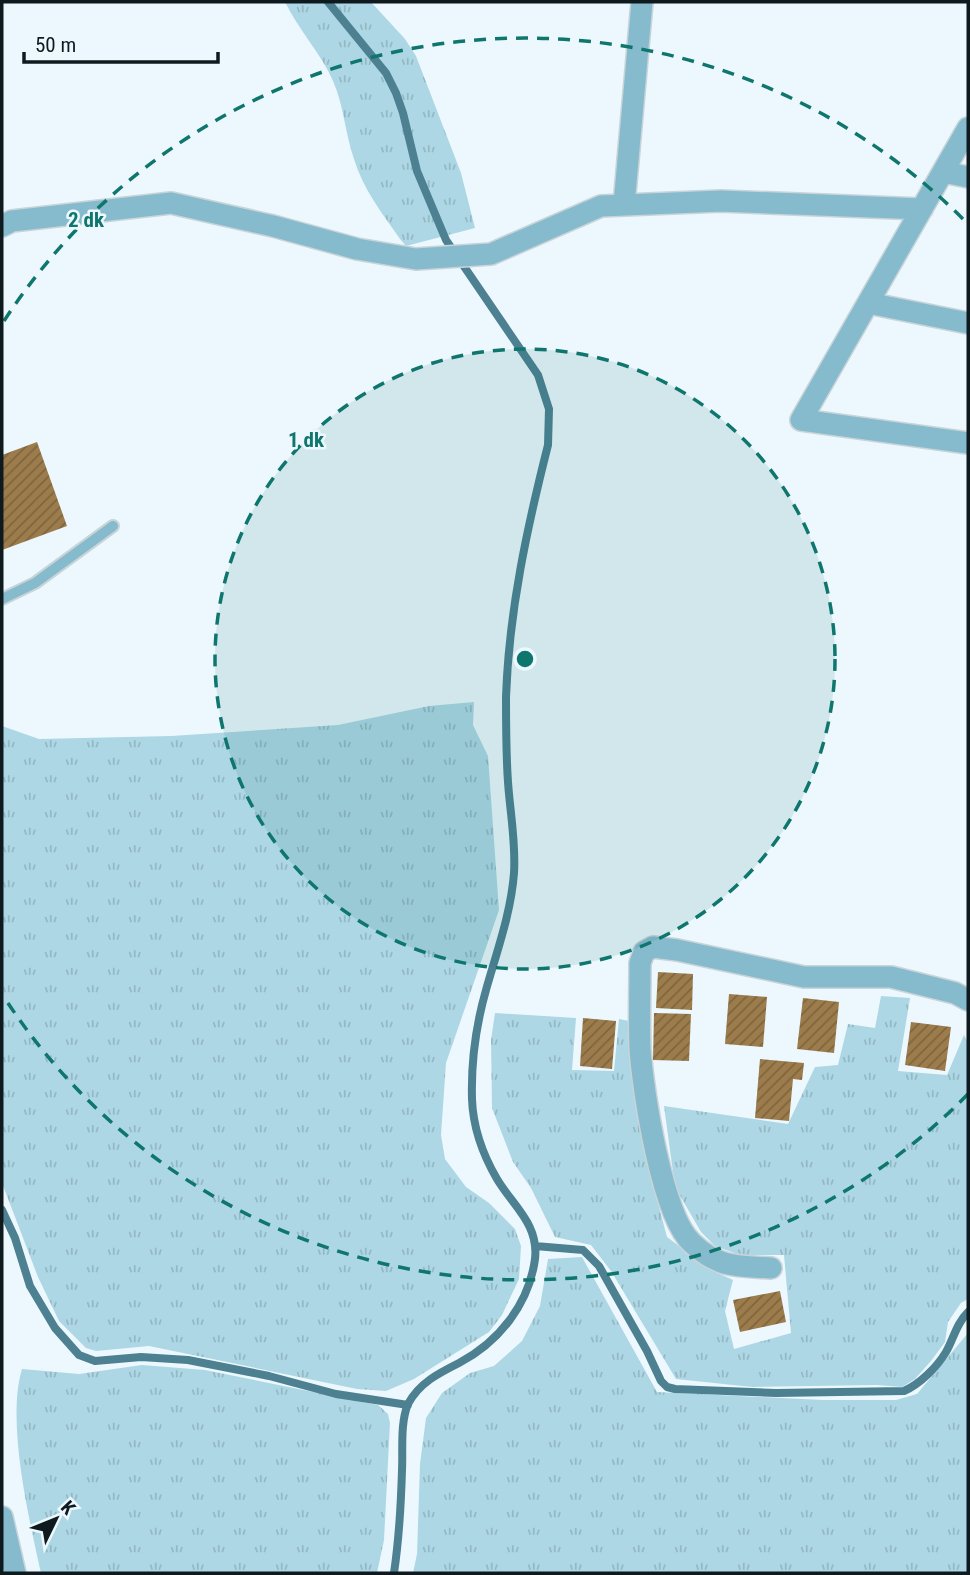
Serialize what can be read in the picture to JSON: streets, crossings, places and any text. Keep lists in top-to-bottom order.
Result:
{
  "scale_bar": "50 m",
  "north": "top right",
  "rings": ["2 dk", "1 dk"]
}
